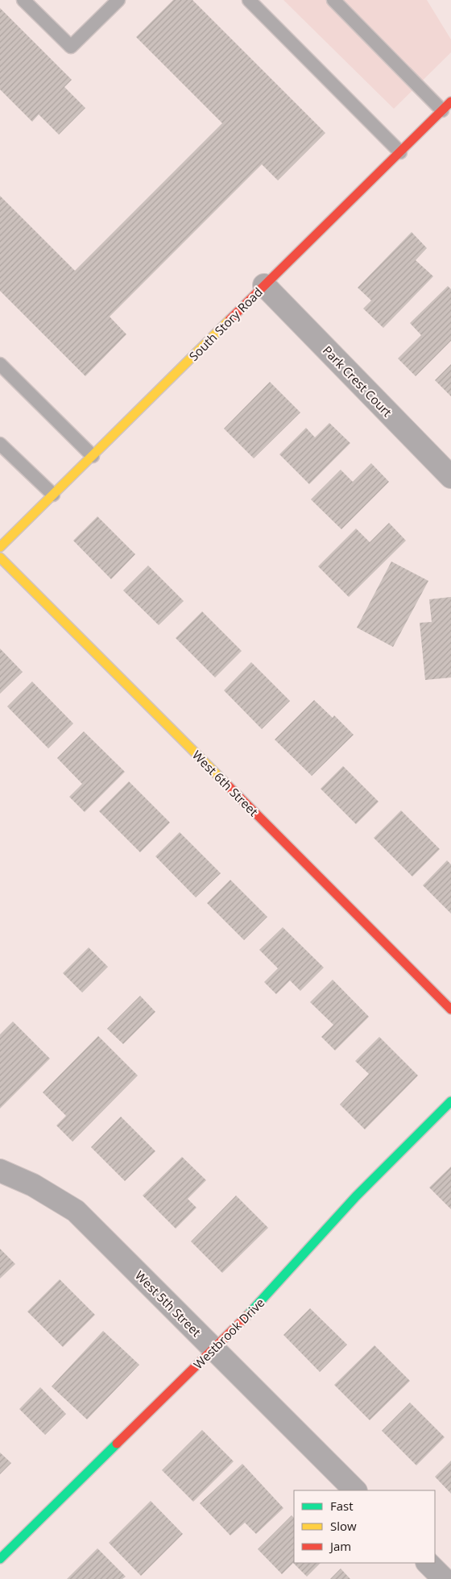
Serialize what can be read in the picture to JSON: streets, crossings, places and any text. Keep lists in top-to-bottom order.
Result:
{
  "streets": {
    "street": [
      "South Story Road",
      "Park Crest Court",
      "West 6th Street",
      "West 5th Street",
      "Westbrook Drive"
    ]
  },
  "crossings": [
    ["South Story Road", "Park Crest Court"],
    ["West 5th Street", "Westbrook Drive"]
  ],
  "legend": ["Fast", "Slow", "Jam"]
}
